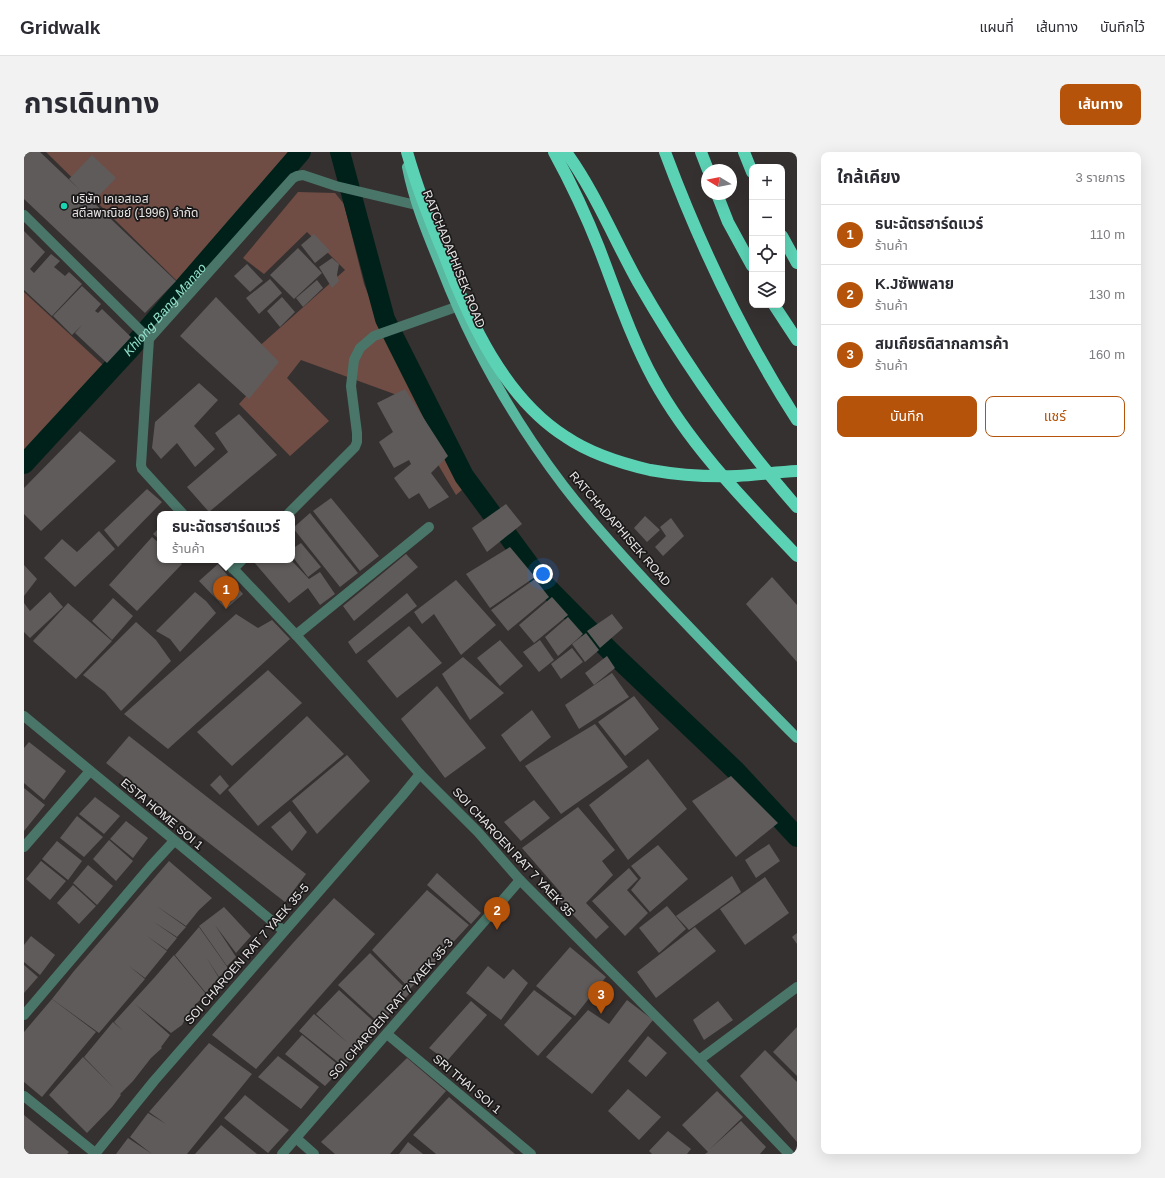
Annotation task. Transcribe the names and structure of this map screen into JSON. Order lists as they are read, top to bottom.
{
  "streets": {
    "main road": ["RATCHADAPHISEK ROAD"],
    "street": [
      "ESTA HOME SOI 1",
      "SOI CHAROEN RAT 7 YAEK 35",
      "SOI CHAROEN RAT 7 YAEK 35-5",
      "SOI CHAROEN RAT 7 YAEK 35-3",
      "SRI THAI SOI 1"
    ]
  },
  "crossings": [
    ["ESTA HOME SOI 1", "SOI CHAROEN RAT 7 YAEK 35-5"],
    ["SOI CHAROEN RAT 7 YAEK 35", "SOI CHAROEN RAT 7 YAEK 35-5"],
    ["SOI CHAROEN RAT 7 YAEK 35", "SOI CHAROEN RAT 7 YAEK 35-3"],
    ["SOI CHAROEN RAT 7 YAEK 35-3", "SRI THAI SOI 1"]
  ],
  "water": ["Khlong Bang Manao"],
  "places": ["บริษัท เคเอสเอส สตีลพาณิชย์ (1996) จำกัด"],
  "north": "left",
  "page": {
    "header": "Gridwalk",
    "nav": ["แผนที่", "เส้นทาง", "บันทึกไว้"],
    "title": "การเดินทาง",
    "buttons": [
      "เส้นทาง",
      ["บันทึก", "แชร์"]
    ],
    "heading": ["ใกล้เคียง", "3 รายการ"],
    "map_buttons": ["+", "−"],
    "list": [
      {
        "mark": "1",
        "name": "ธนะฉัตรฮาร์ดแวร์",
        "note": "ร้านค้า",
        "value": "110 m"
      },
      {
        "mark": "2",
        "name": "K.Jซัพพลาย",
        "note": "ร้านค้า",
        "value": "130 m"
      },
      {
        "mark": "3",
        "name": "สมเกียรติสากลการค้า",
        "note": "ร้านค้า",
        "value": "160 m"
      }
    ],
    "popup": ["ธนะฉัตรฮาร์ดแวร์", "ร้านค้า"],
    "pins": ["1", "2", "3"]
  }
}
